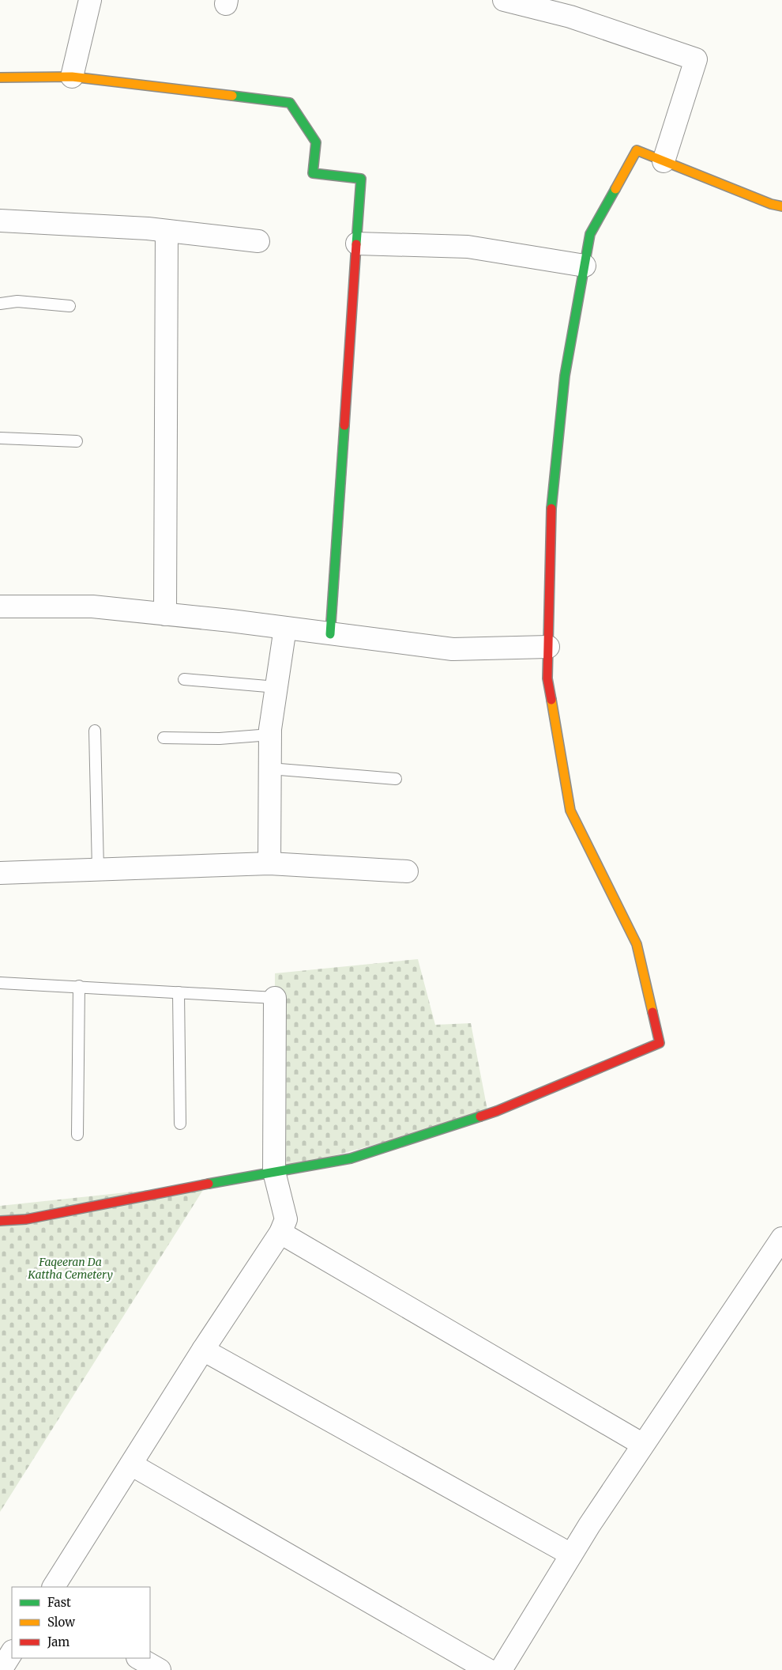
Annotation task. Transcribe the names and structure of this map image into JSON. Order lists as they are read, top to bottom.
{
  "parks": ["Faqeeran Da Kattha Cemetery"],
  "legend": ["Fast", "Slow", "Jam"]
}
